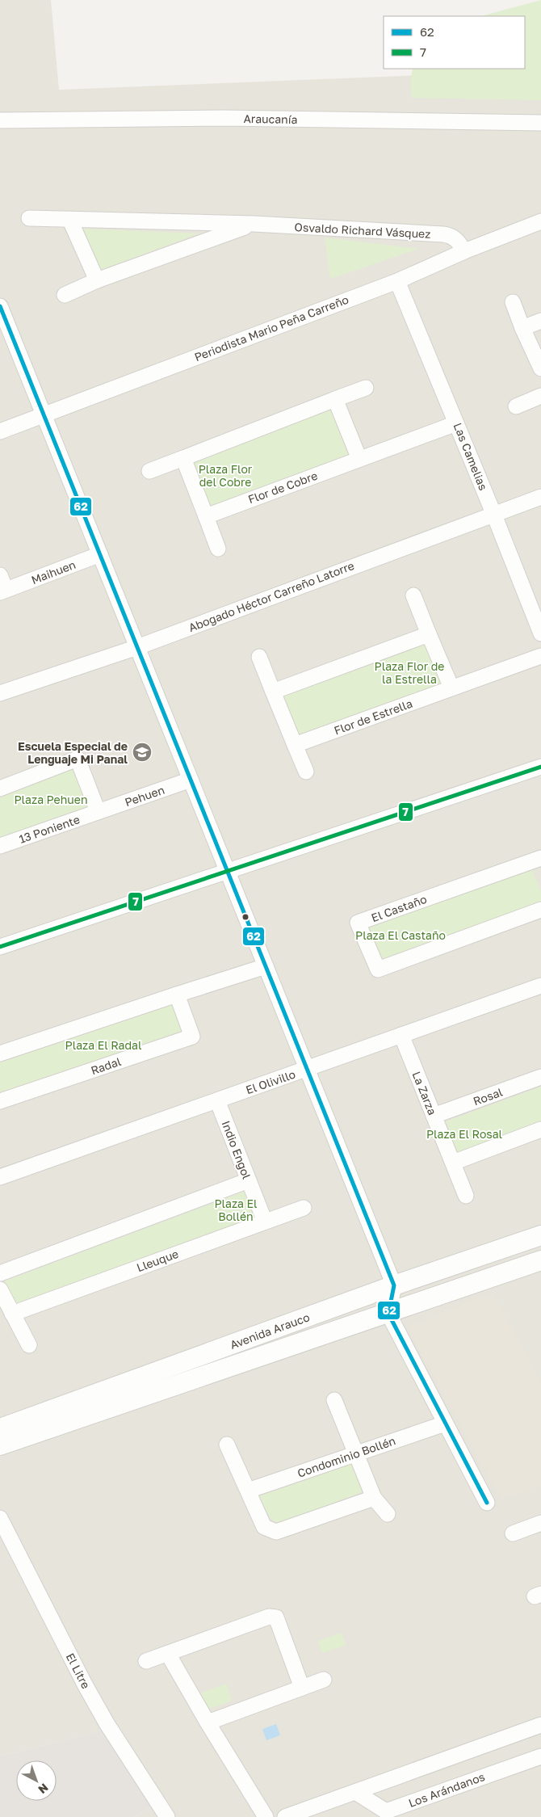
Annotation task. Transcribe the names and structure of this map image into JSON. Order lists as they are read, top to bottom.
{
  "streets": {
    "street": [
      "Araucanía",
      "Osvaldo Richard Vásquez",
      "Periodista Mario Peña Carreño",
      "Las Camelias",
      "Flor de Cobre",
      "Maihuen",
      "Abogado Héctor Carreño Latorre",
      "Flor de Estrella",
      "Pehuen",
      "13 Poniente",
      "El Castaño",
      "Radal",
      "El Olivillo",
      "La Zarza",
      "Rosal",
      "Indio Engol",
      "Lleuque",
      "Avenida Arauco",
      "Condominio Bollén",
      "El Litre",
      "Los Arándanos"
    ]
  },
  "crossings": [
    ["Osvaldo Richard Vásquez", "Periodista Mario Peña Carreño"],
    ["Periodista Mario Peña Carreño", "Las Camelias"],
    ["Las Camelias", "Flor de Cobre"],
    ["Las Camelias", "Abogado Héctor Carreño Latorre"],
    ["Pehuen", "13 Poniente"],
    ["El Olivillo", "La Zarza"],
    ["El Olivillo", "Indio Engol"],
    ["La Zarza", "Rosal"],
    ["Indio Engol", "Lleuque"]
  ],
  "parks": [
    "Plaza Flor del Cobre",
    "Plaza Flor de la Estrella",
    "Plaza Pehuen",
    "Plaza El Castaño",
    "Plaza El Radal",
    "Plaza El Rosal",
    "Plaza El Bollén"
  ],
  "places": {
    "school or university": ["Escuela Especial de Lenguaje Mi Panal"]
  },
  "lines": ["transit line 62", "transit line 7"],
  "legend": ["62", "7"],
  "north": "bottom right"
}
